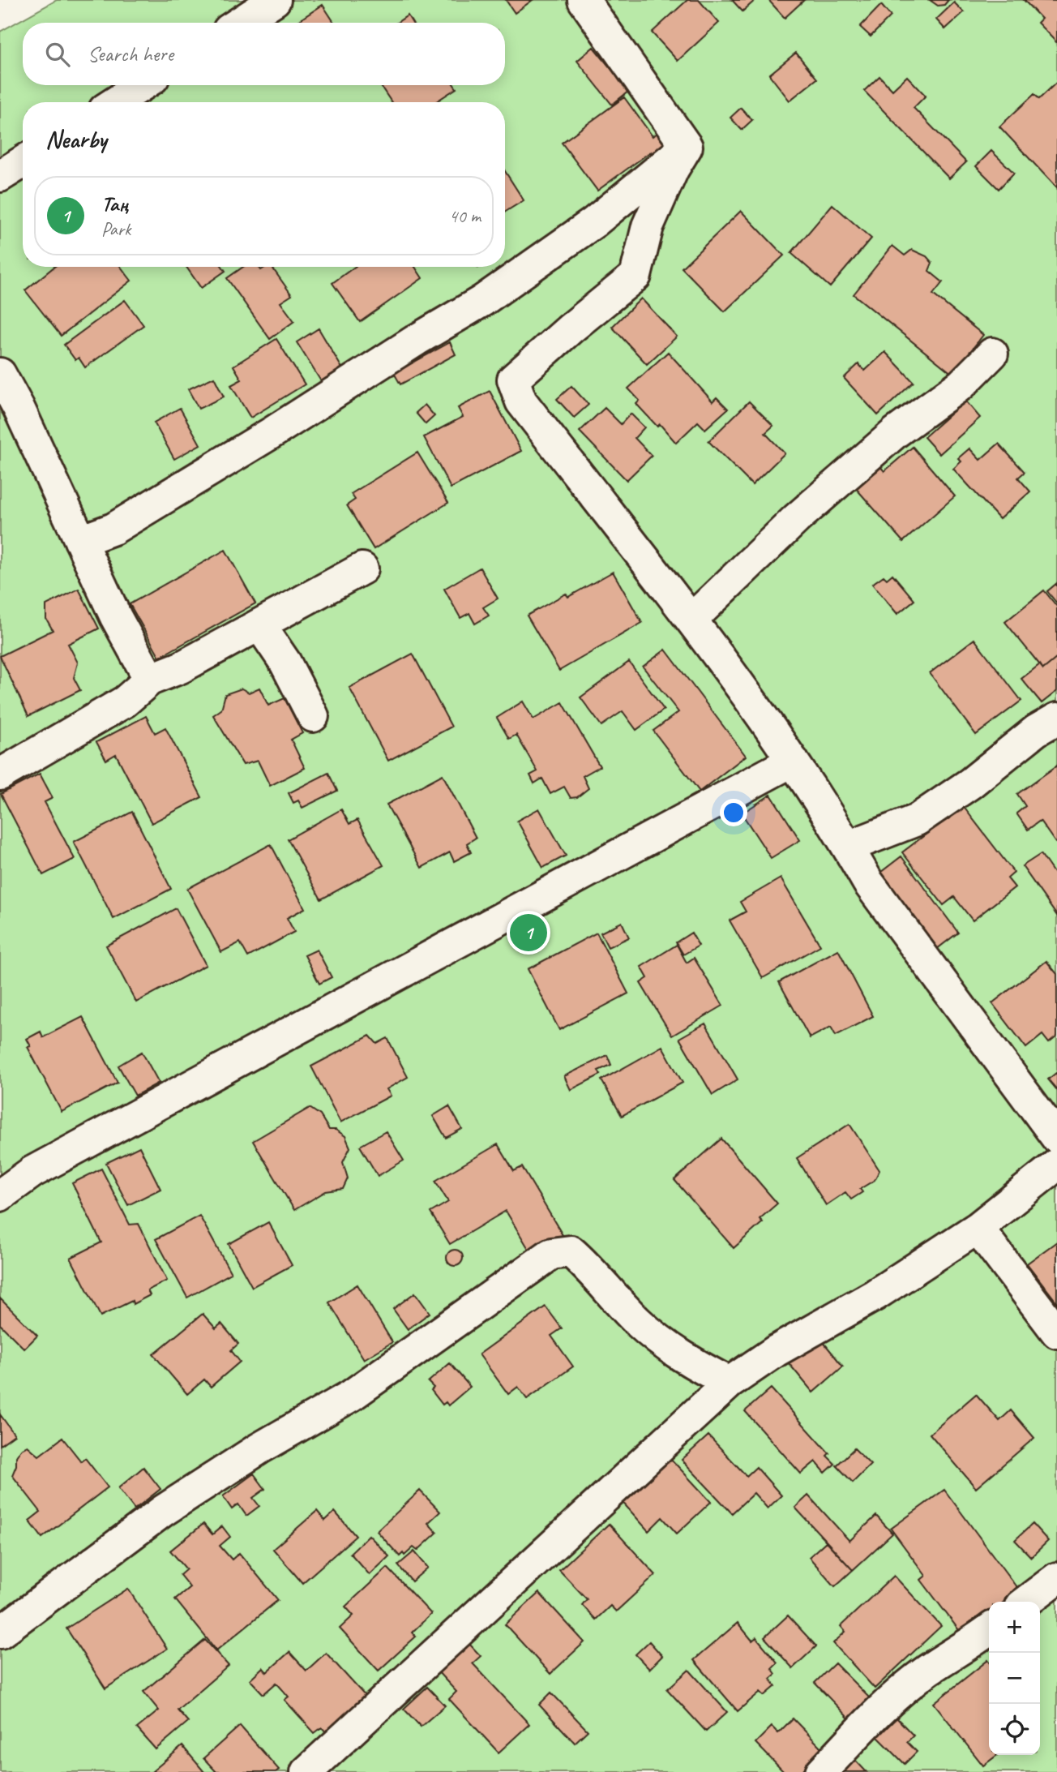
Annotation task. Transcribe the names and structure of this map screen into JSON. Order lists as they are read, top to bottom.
{
  "page": {
    "search": "Search here",
    "heading": "Nearby",
    "list": [
      {
        "mark": "1",
        "name": "Таң",
        "note": "Park",
        "value": "40 m"
      }
    ],
    "pins": "1",
    "map_buttons": ["+", "−"]
  }
}
